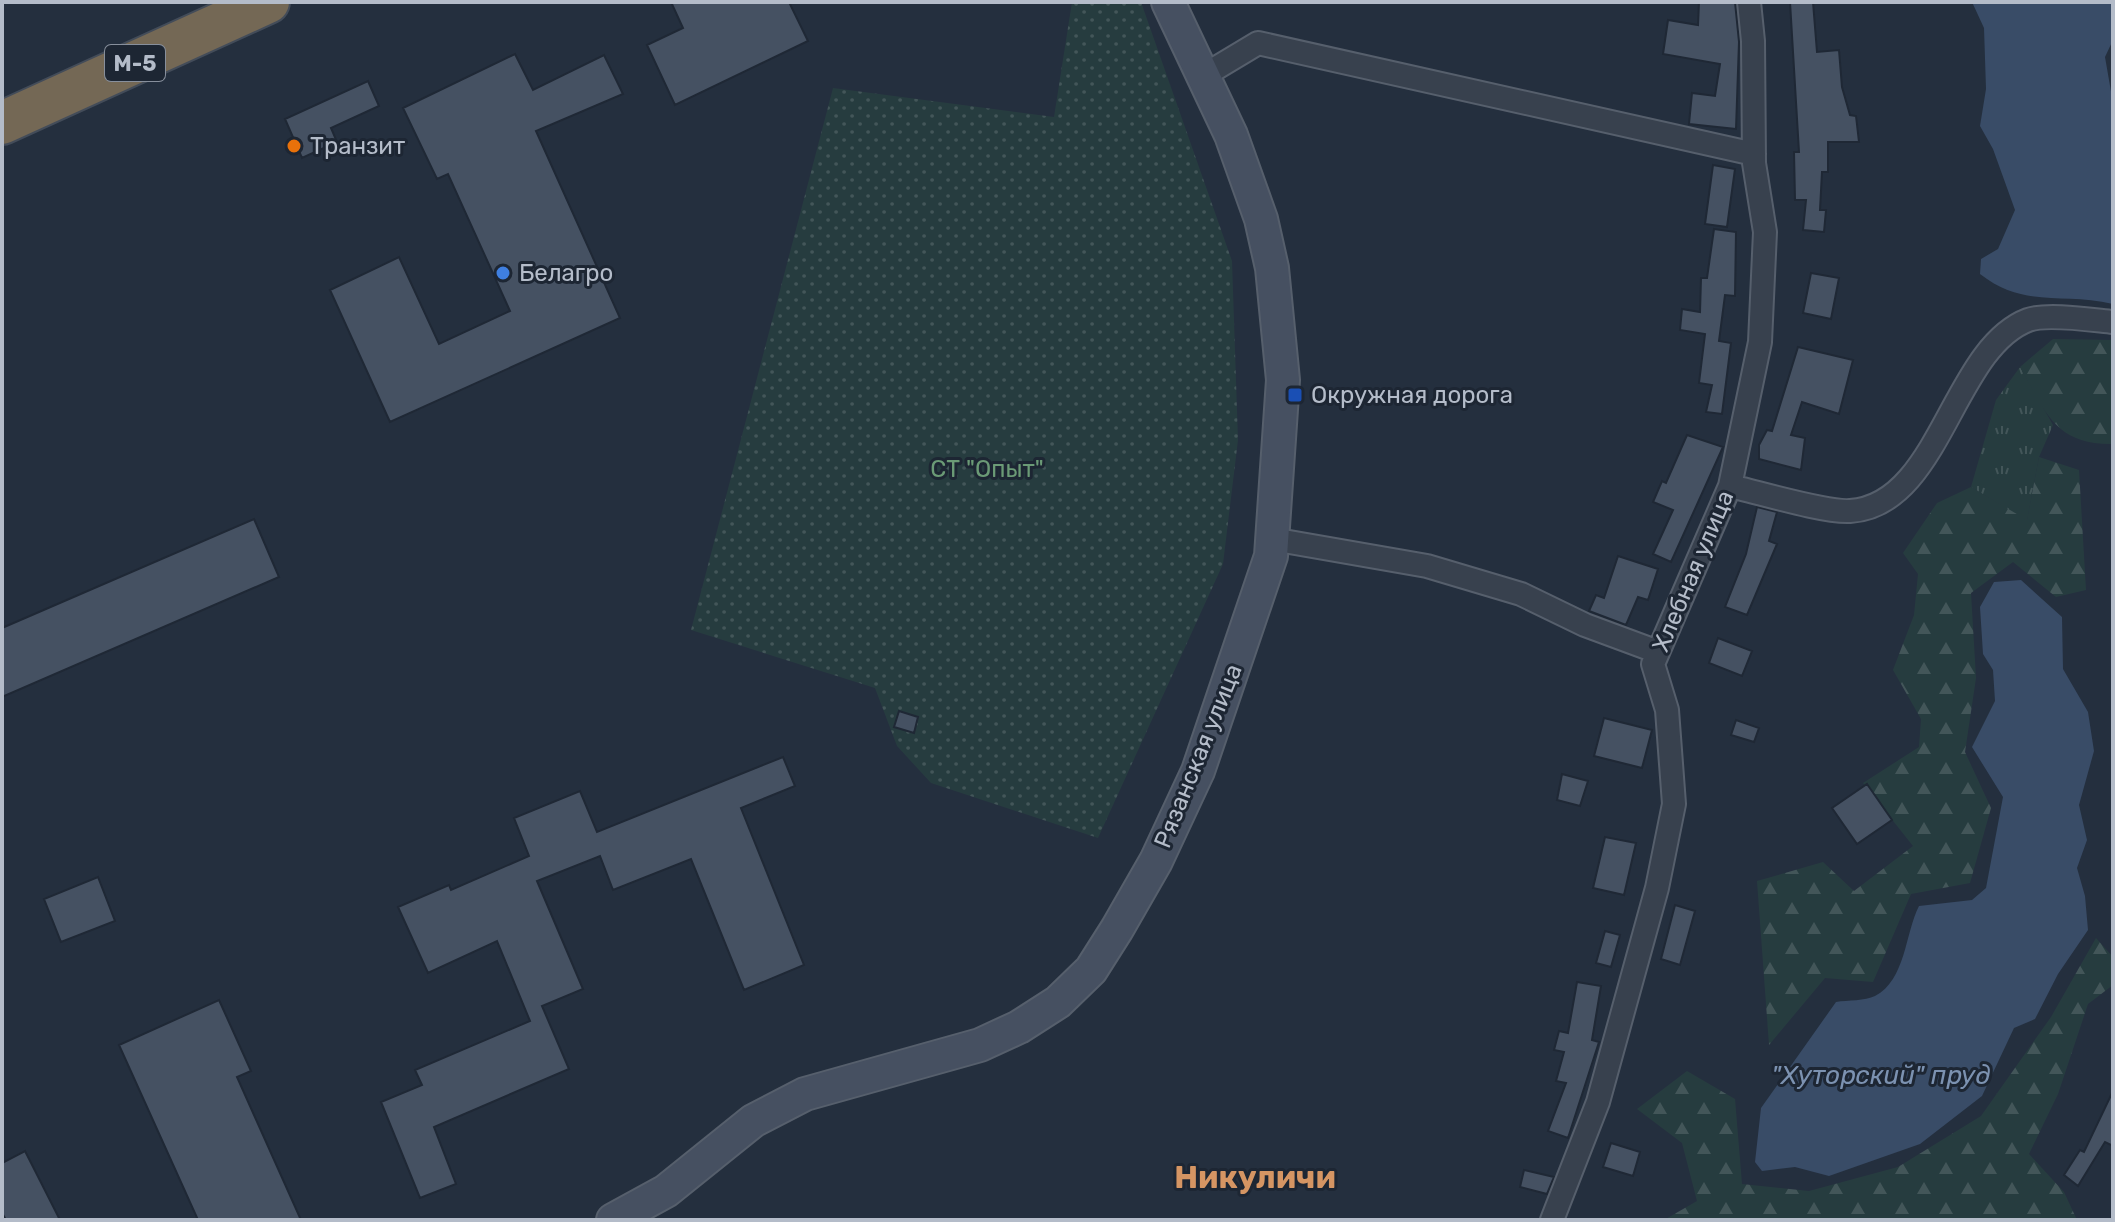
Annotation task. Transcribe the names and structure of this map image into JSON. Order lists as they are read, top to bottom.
{
  "streets": {
    "highway": ["М-5"],
    "street": ["Хлебная улица", "Рязанская улица"]
  },
  "districts": ["Никуличи"],
  "water": ["\"Хуторский\" пруд"],
  "parks": ["СТ \"Опыт\""],
  "places": {
    "other": ["Транзит", "Белагро"],
    "transit": ["Окружная дорога"]
  }
}
